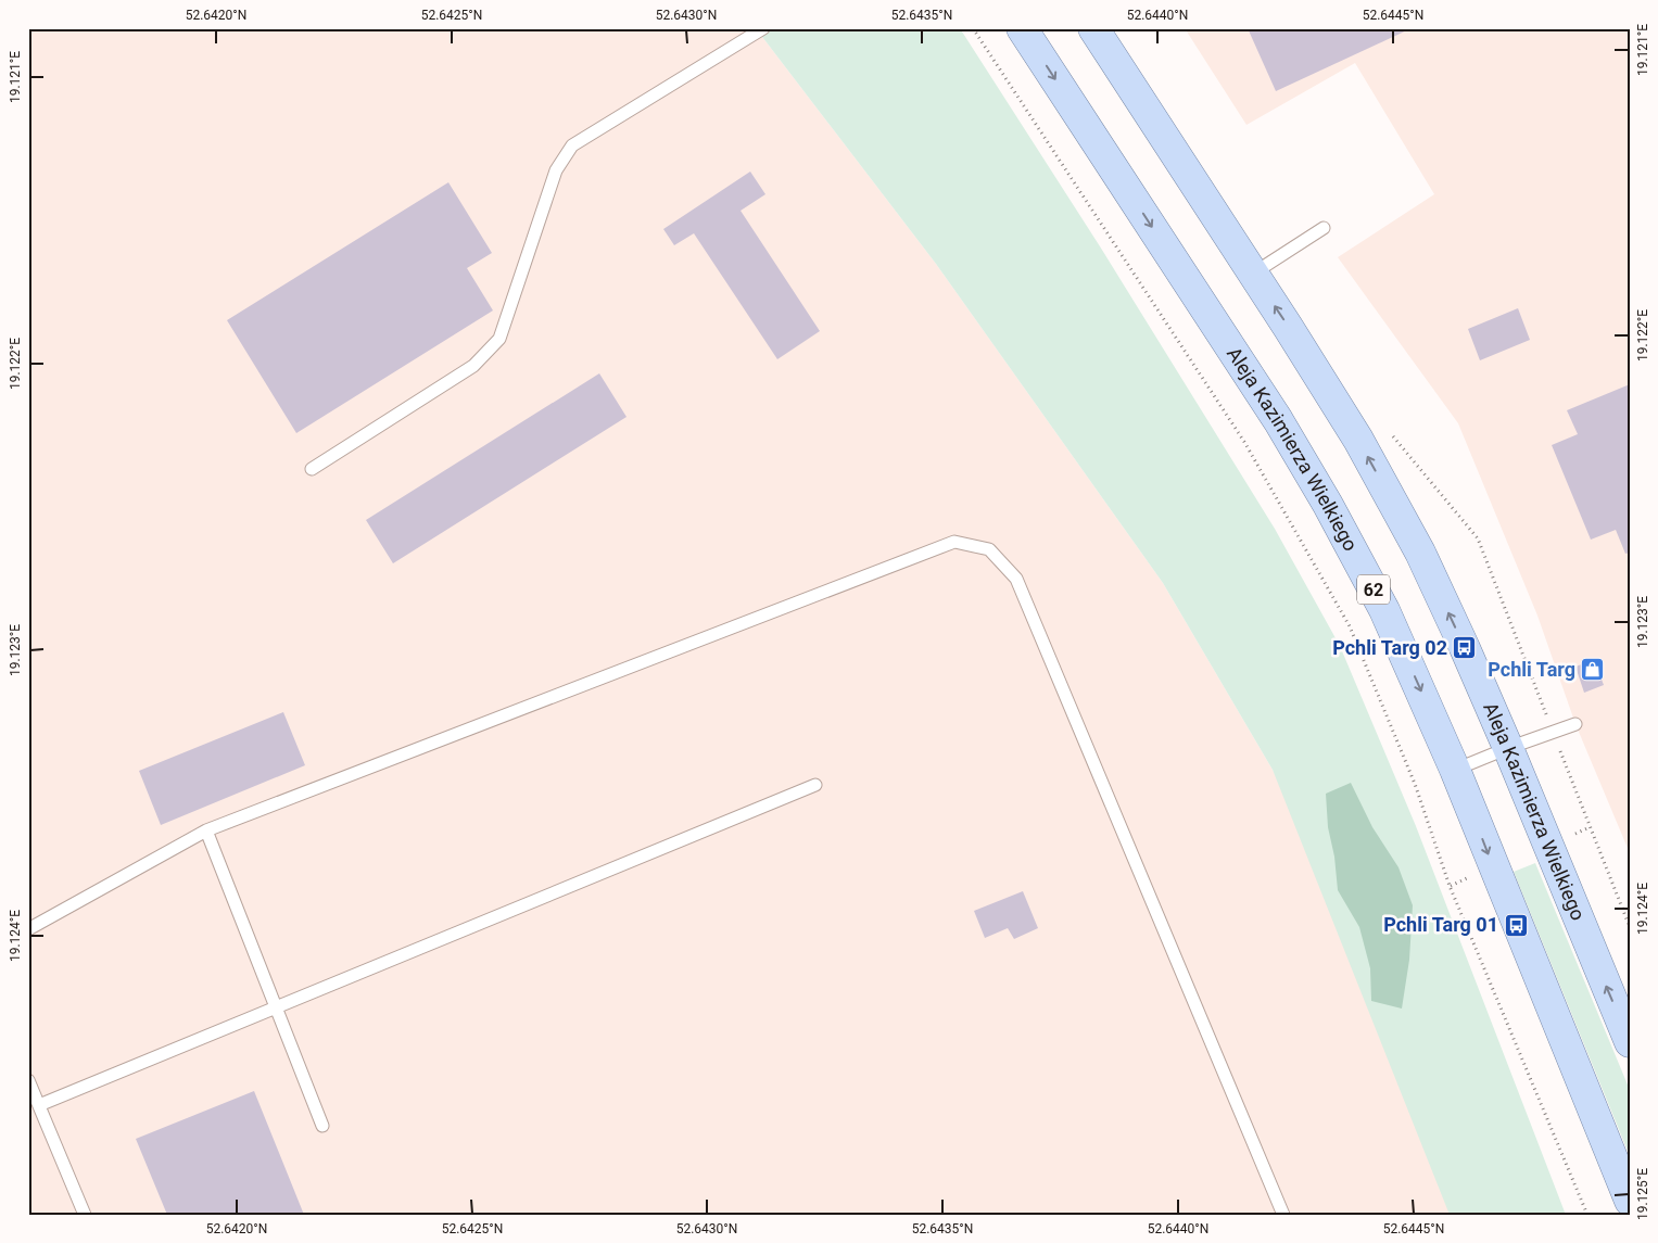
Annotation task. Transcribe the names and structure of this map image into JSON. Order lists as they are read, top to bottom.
{
  "streets": {
    "main road": ["Aleja Kazimierza Wielkiego", "62"]
  },
  "places": {
    "bus stop": ["Pchli Targ 02", "Pchli Targ 01"],
    "shop": ["Pchli Targ"]
  },
  "coordinates": [
    "52.6420°N",
    "52.6425°N",
    "52.6430°N",
    "52.6435°N",
    "52.6440°N",
    "52.6445°N",
    "19.121°E",
    "19.122°E",
    "19.123°E",
    "19.124°E",
    "19.125°E"
  ]
}
